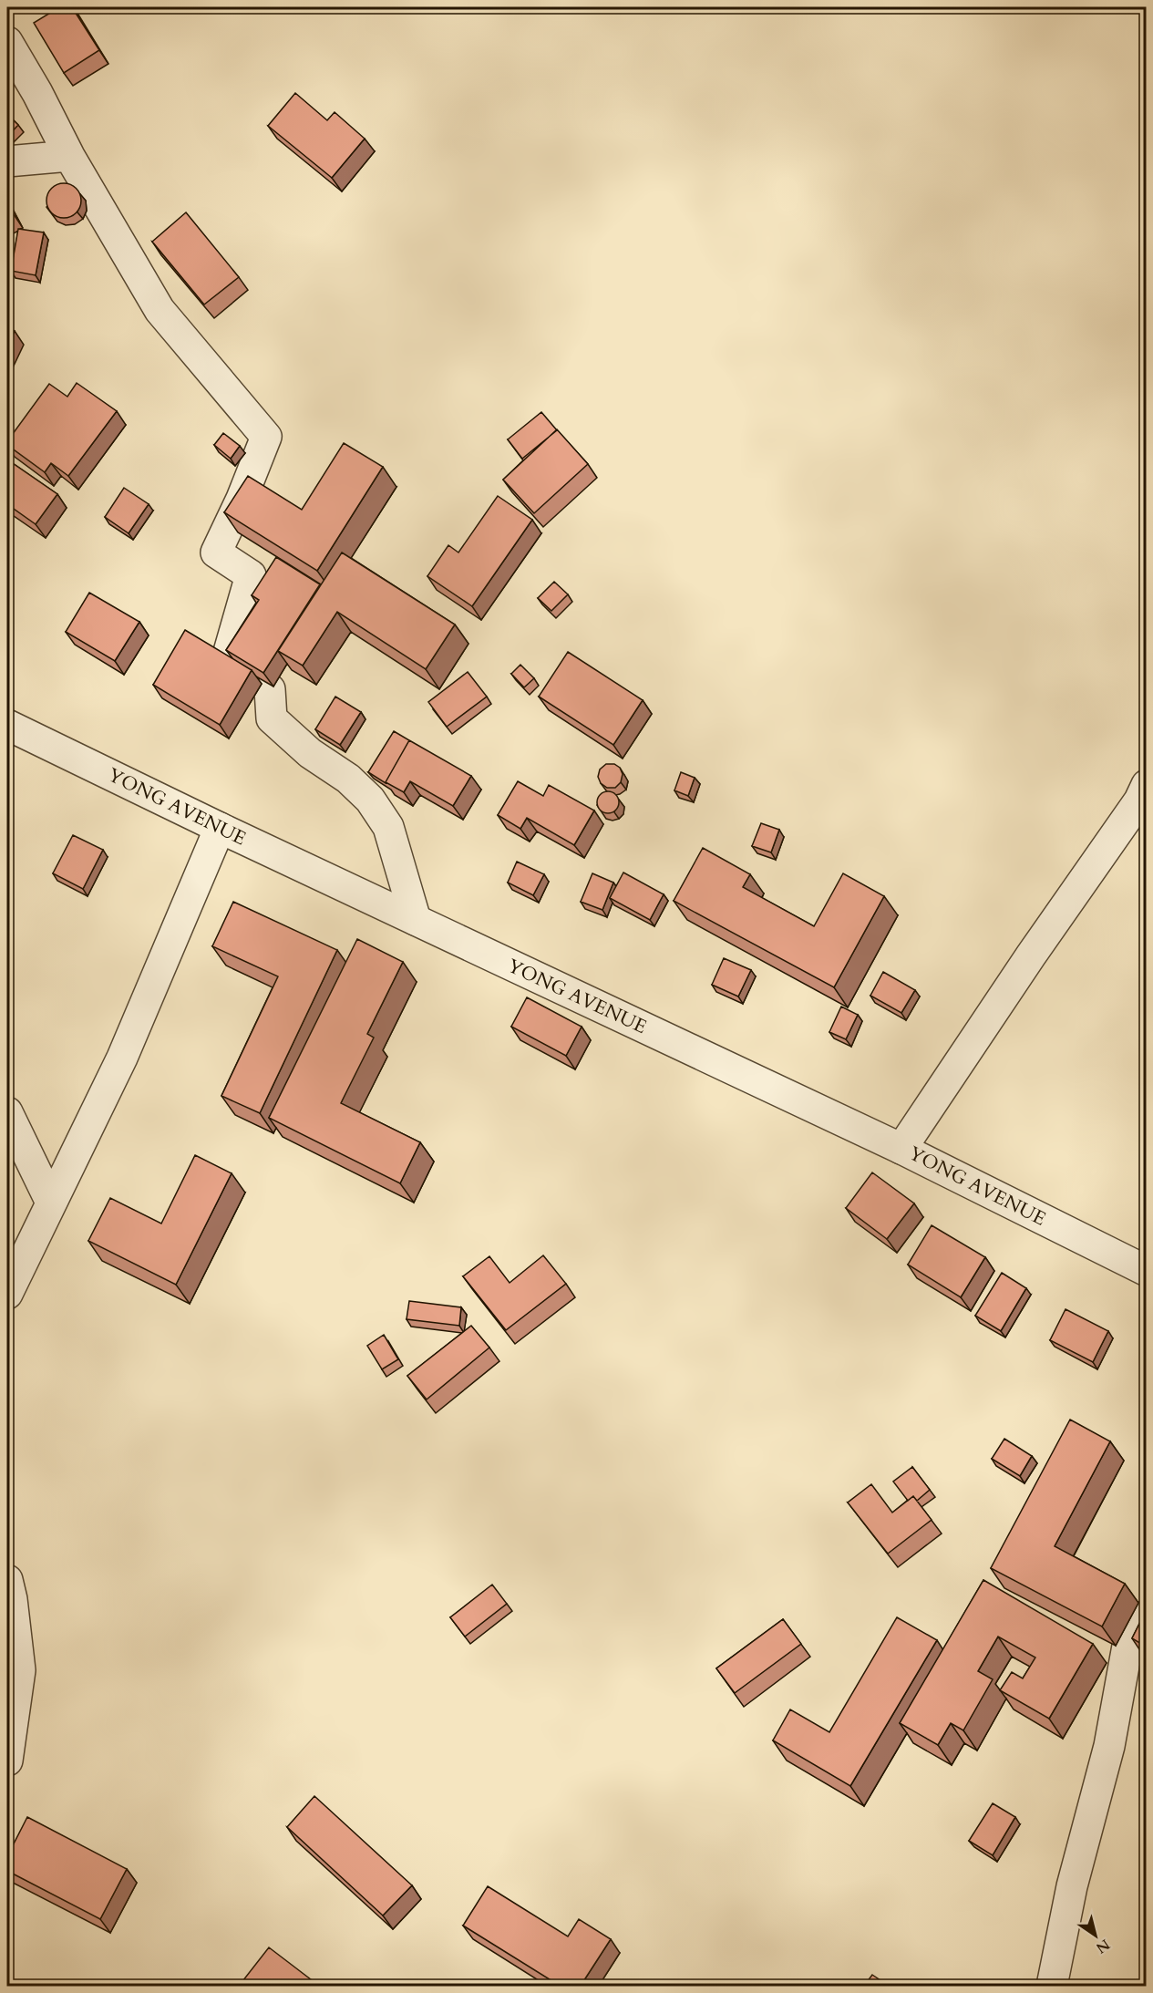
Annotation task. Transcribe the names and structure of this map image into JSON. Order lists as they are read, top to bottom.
{
  "streets": {
    "street": ["YONG AVENUE"]
  },
  "north": "bottom right"
}
